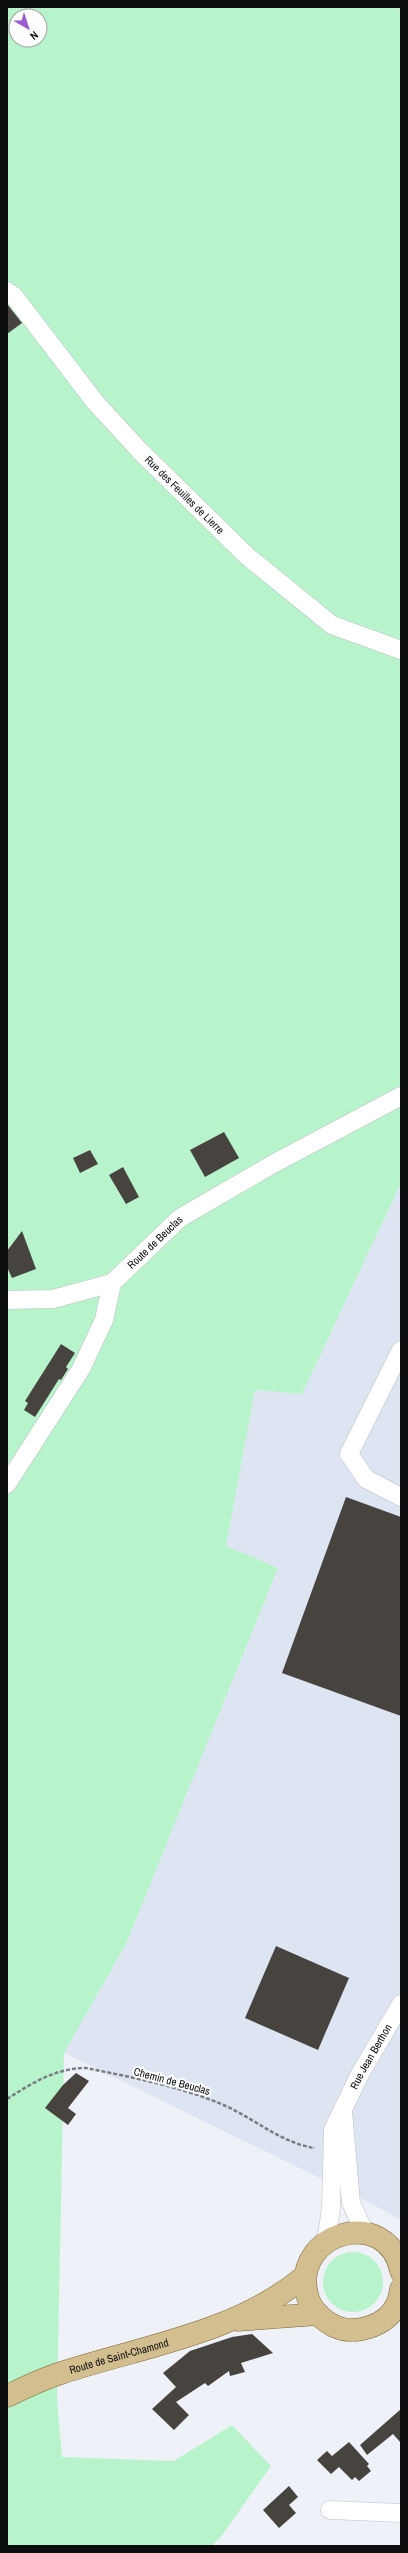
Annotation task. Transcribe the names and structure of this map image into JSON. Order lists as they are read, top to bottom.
{
  "streets": {
    "main road": ["Route de Saint-Chamond"],
    "street": ["Rue des Feuilles de Lierre", "Route de Beuclas", "Rue Jean Berthon"],
    "path": ["Chemin de Beuclas"]
  },
  "crossings": [
    ["Rue Jean Berthon", "Chemin de Beuclas"]
  ],
  "north": "bottom right"
}
